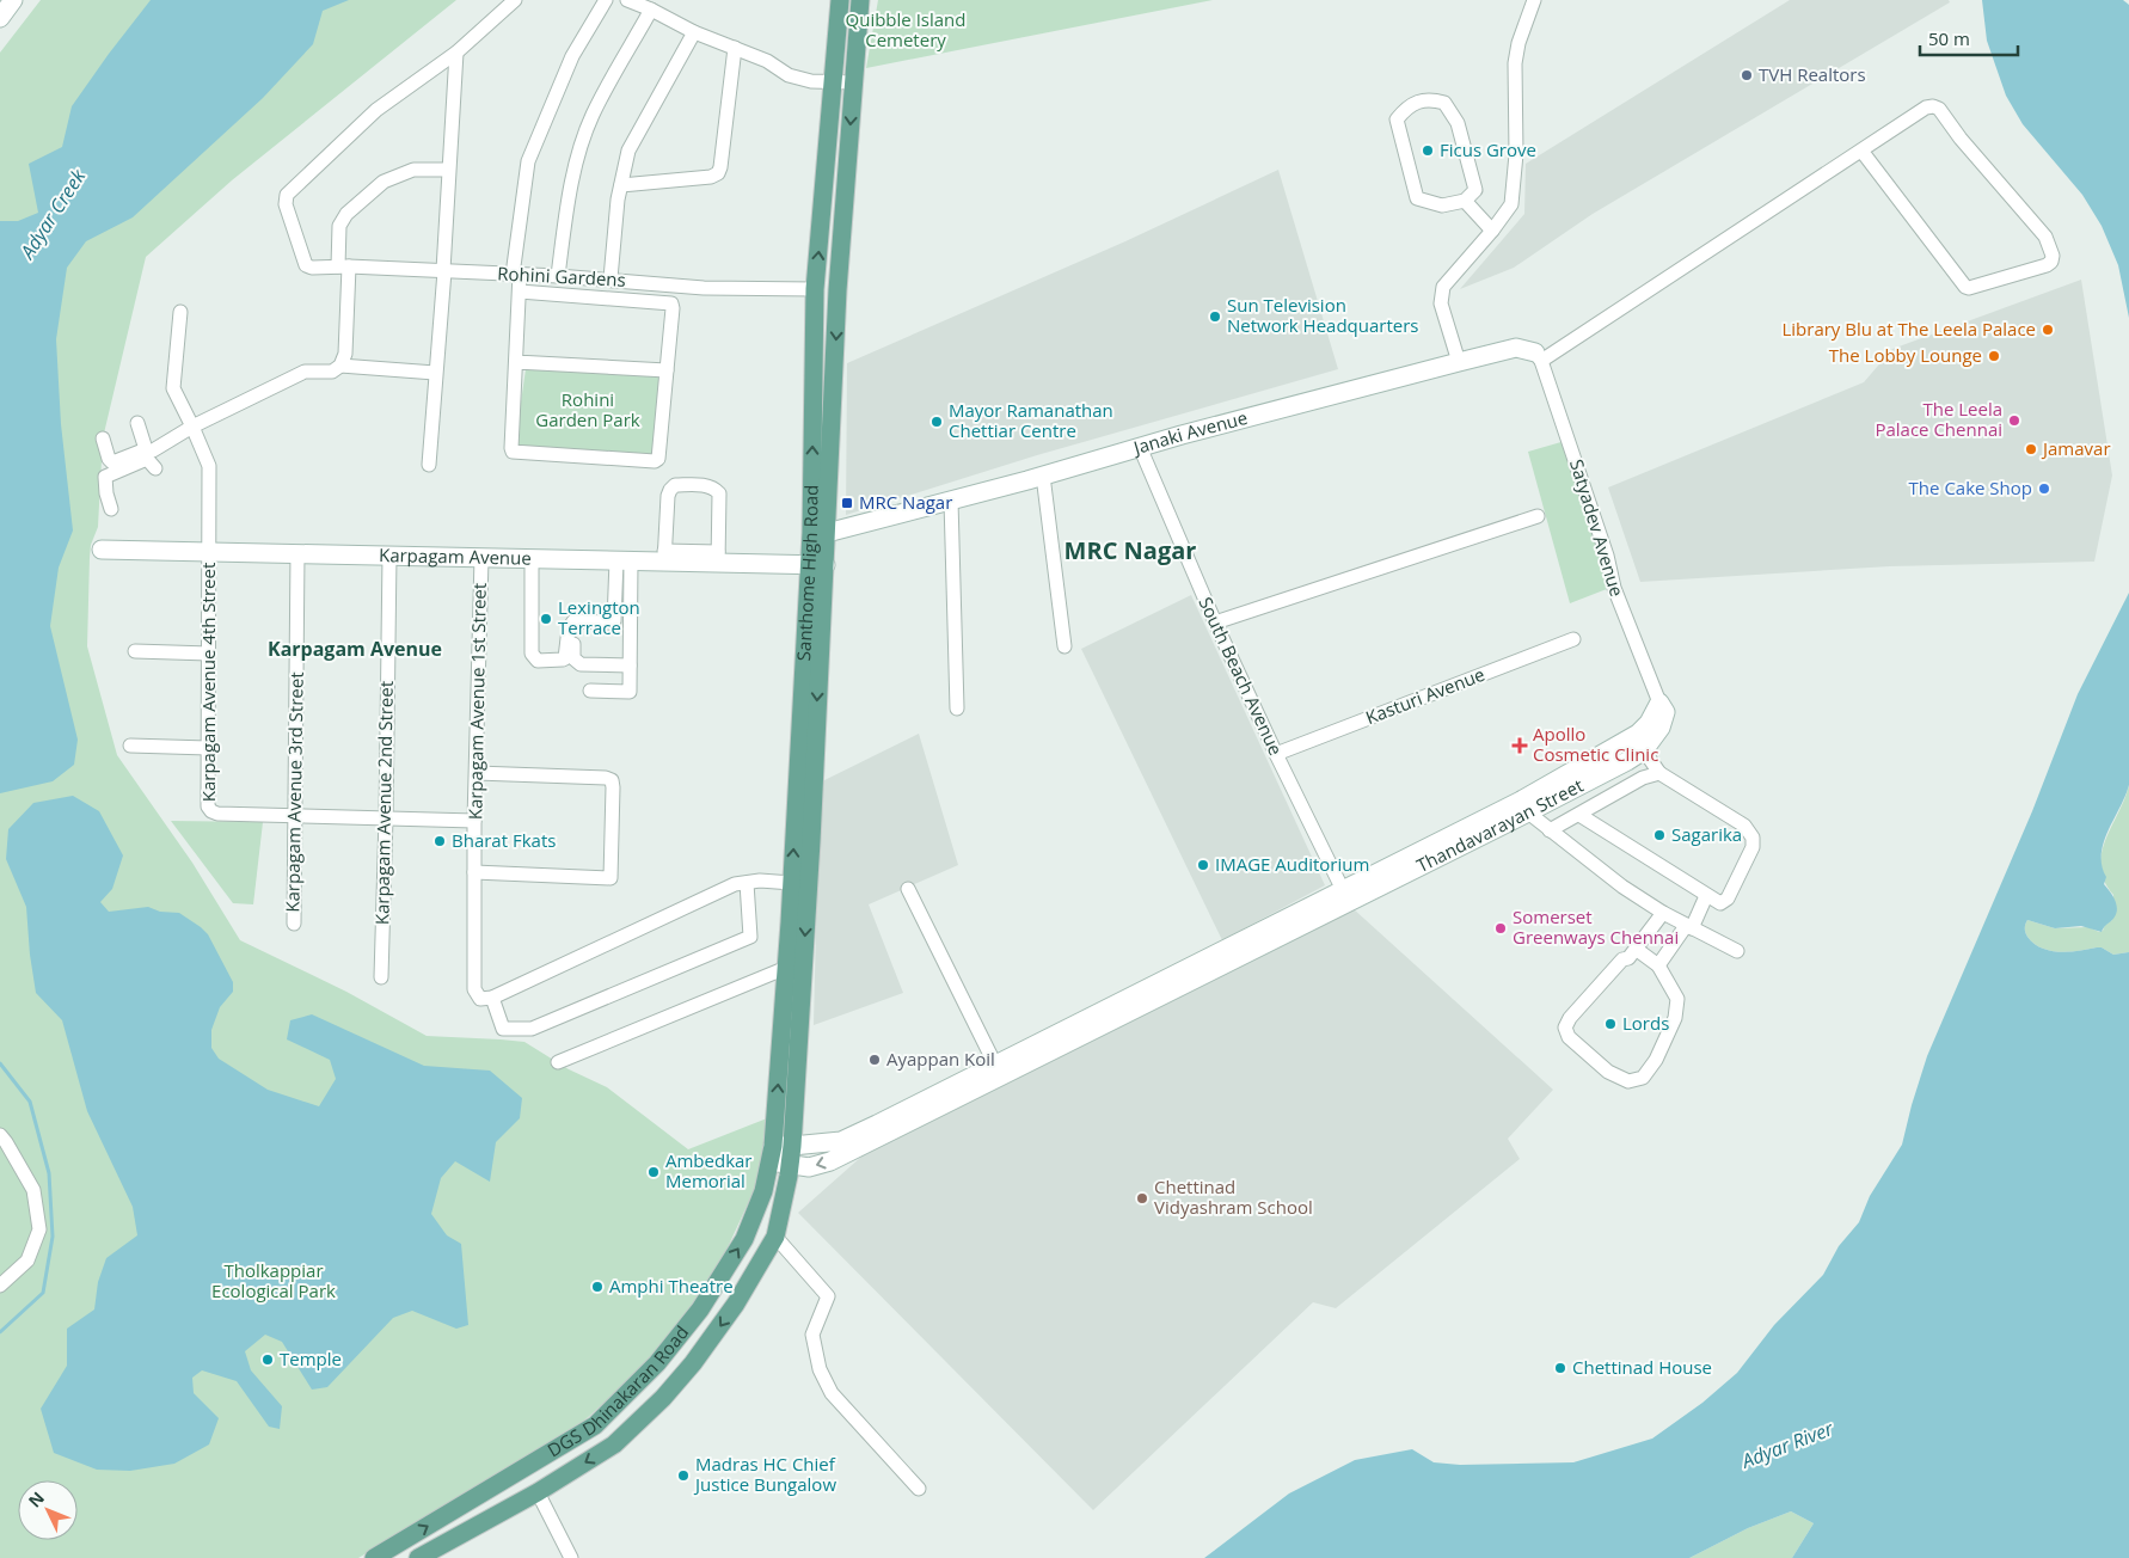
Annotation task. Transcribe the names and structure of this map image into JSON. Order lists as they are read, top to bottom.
{
  "streets": {
    "main road": ["Santhome High Road", "DGS Dhinakaran Road"],
    "street": [
      "Rohini Gardens",
      "Janaki Avenue",
      "Satyadev Avenue",
      "Karpagam Avenue",
      "South Beach Avenue",
      "Karpagam Avenue 4th Street",
      "Kasturi Avenue",
      "Karpagam Avenue 1st Street",
      "Karpagam Avenue 3rd Street",
      "Karpagam Avenue 2nd Street",
      "Thandavarayan Street"
    ]
  },
  "crossings": [
    ["Rohini Gardens", "Santhome High Road"],
    ["Janaki Avenue", "Satyadev Avenue"],
    ["Janaki Avenue", "Santhome High Road"],
    ["Janaki Avenue", "South Beach Avenue"],
    ["Satyadev Avenue", "Thandavarayan Street"],
    ["Karpagam Avenue", "Santhome High Road"],
    ["Karpagam Avenue", "Karpagam Avenue 4th Street"],
    ["Karpagam Avenue", "Karpagam Avenue 1st Street"],
    ["Karpagam Avenue", "Karpagam Avenue 3rd Street"],
    ["Karpagam Avenue", "Karpagam Avenue 2nd Street"],
    ["Santhome High Road", "Thandavarayan Street"],
    ["Santhome High Road", "DGS Dhinakaran Road"],
    ["South Beach Avenue", "Kasturi Avenue"],
    ["South Beach Avenue", "Thandavarayan Street"],
    ["Karpagam Avenue 4th Street", "Karpagam Avenue 3rd Street"],
    ["Thandavarayan Street", "DGS Dhinakaran Road"]
  ],
  "districts": ["MRC Nagar", "Karpagam Avenue"],
  "water": ["Adyar Creek", "Adyar River"],
  "parks": ["Quibble Island Cemetery", "Rohini Garden Park", "Tholkappiar Ecological Park"],
  "places": {
    "other": [
      "TVH Realtors",
      "Ficus Grove",
      "Sun Television Network Headquarters",
      "Library Blu at The Leela Palace",
      "The Lobby Lounge",
      "The Leela Palace Chennai",
      "Mayor Ramanathan Chettiar Centre",
      "Jamavar",
      "The Cake Shop",
      "Lexington Terrace",
      "Sagarika",
      "Bharat Fkats",
      "IMAGE Auditorium",
      "Somerset Greenways Chennai",
      "Lords",
      "Ayappan Koil",
      "Ambedkar Memorial",
      "Chettinad Vidyashram School",
      "Amphi Theatre",
      "Temple",
      "Chettinad House",
      "Madras HC Chief Justice Bungalow"
    ],
    "transit": ["MRC Nagar"],
    "health": ["Apollo Cosmetic Clinic"]
  },
  "scale_bar": "50 m",
  "north": "top left"
}
